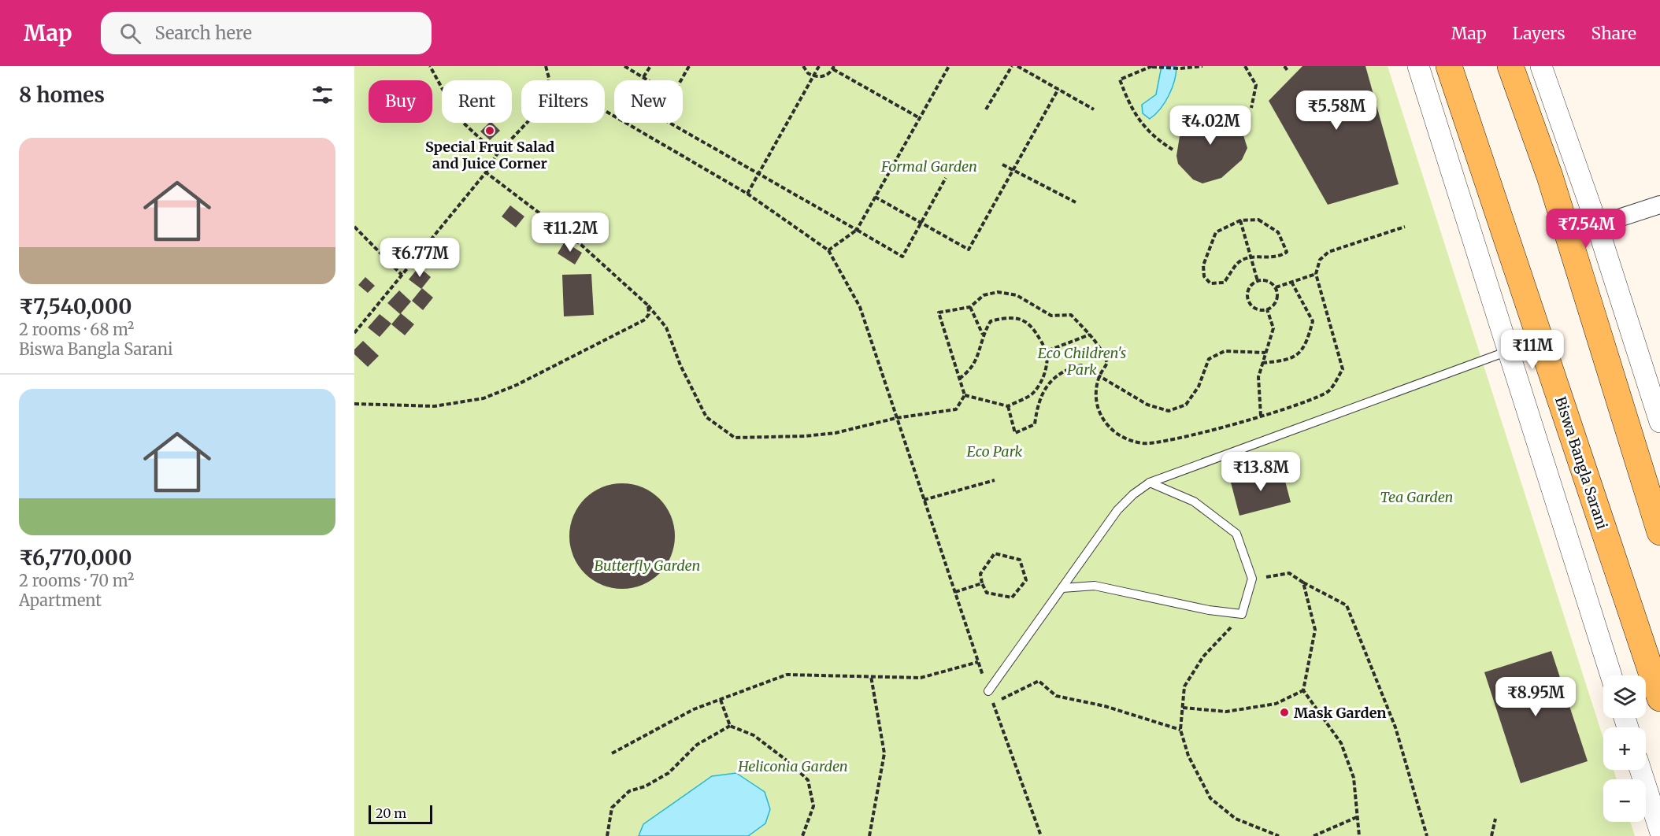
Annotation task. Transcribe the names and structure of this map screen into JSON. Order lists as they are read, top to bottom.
{
  "streets": {
    "main road": ["Biswa Bangla Sarani"]
  },
  "parks": [
    "Formal Garden",
    "Eco Children's Park",
    "Eco Park",
    "Tea Garden",
    "Butterfly Garden",
    "Heliconia Garden"
  ],
  "places": ["Special Fruit Salad and Juice Corner", "Mask Garden"],
  "scale_bar": "20 m",
  "page": {
    "header": "Map",
    "search": "Search here",
    "nav": ["Map", "Layers", "Share"],
    "heading": "8 homes",
    "chip": [
      "Buy",
      "Rent",
      "Filters",
      "New"
    ],
    "price": [
      "₹5.58M",
      "₹4.02M",
      "₹7.54M",
      "₹11.2M",
      "₹6.77M",
      "₹11M",
      "₹13.8M",
      "₹8.95M"
    ],
    "list": [
      {
        "name": "₹7,540,000",
        "note": "2 rooms · 68 m² · Biswa Bangla Sarani"
      },
      {
        "name": "₹6,770,000",
        "note": "2 rooms · 70 m² · Apartment"
      }
    ],
    "map_buttons": ["+", "−"],
    "scale": "20 m"
  }
}
